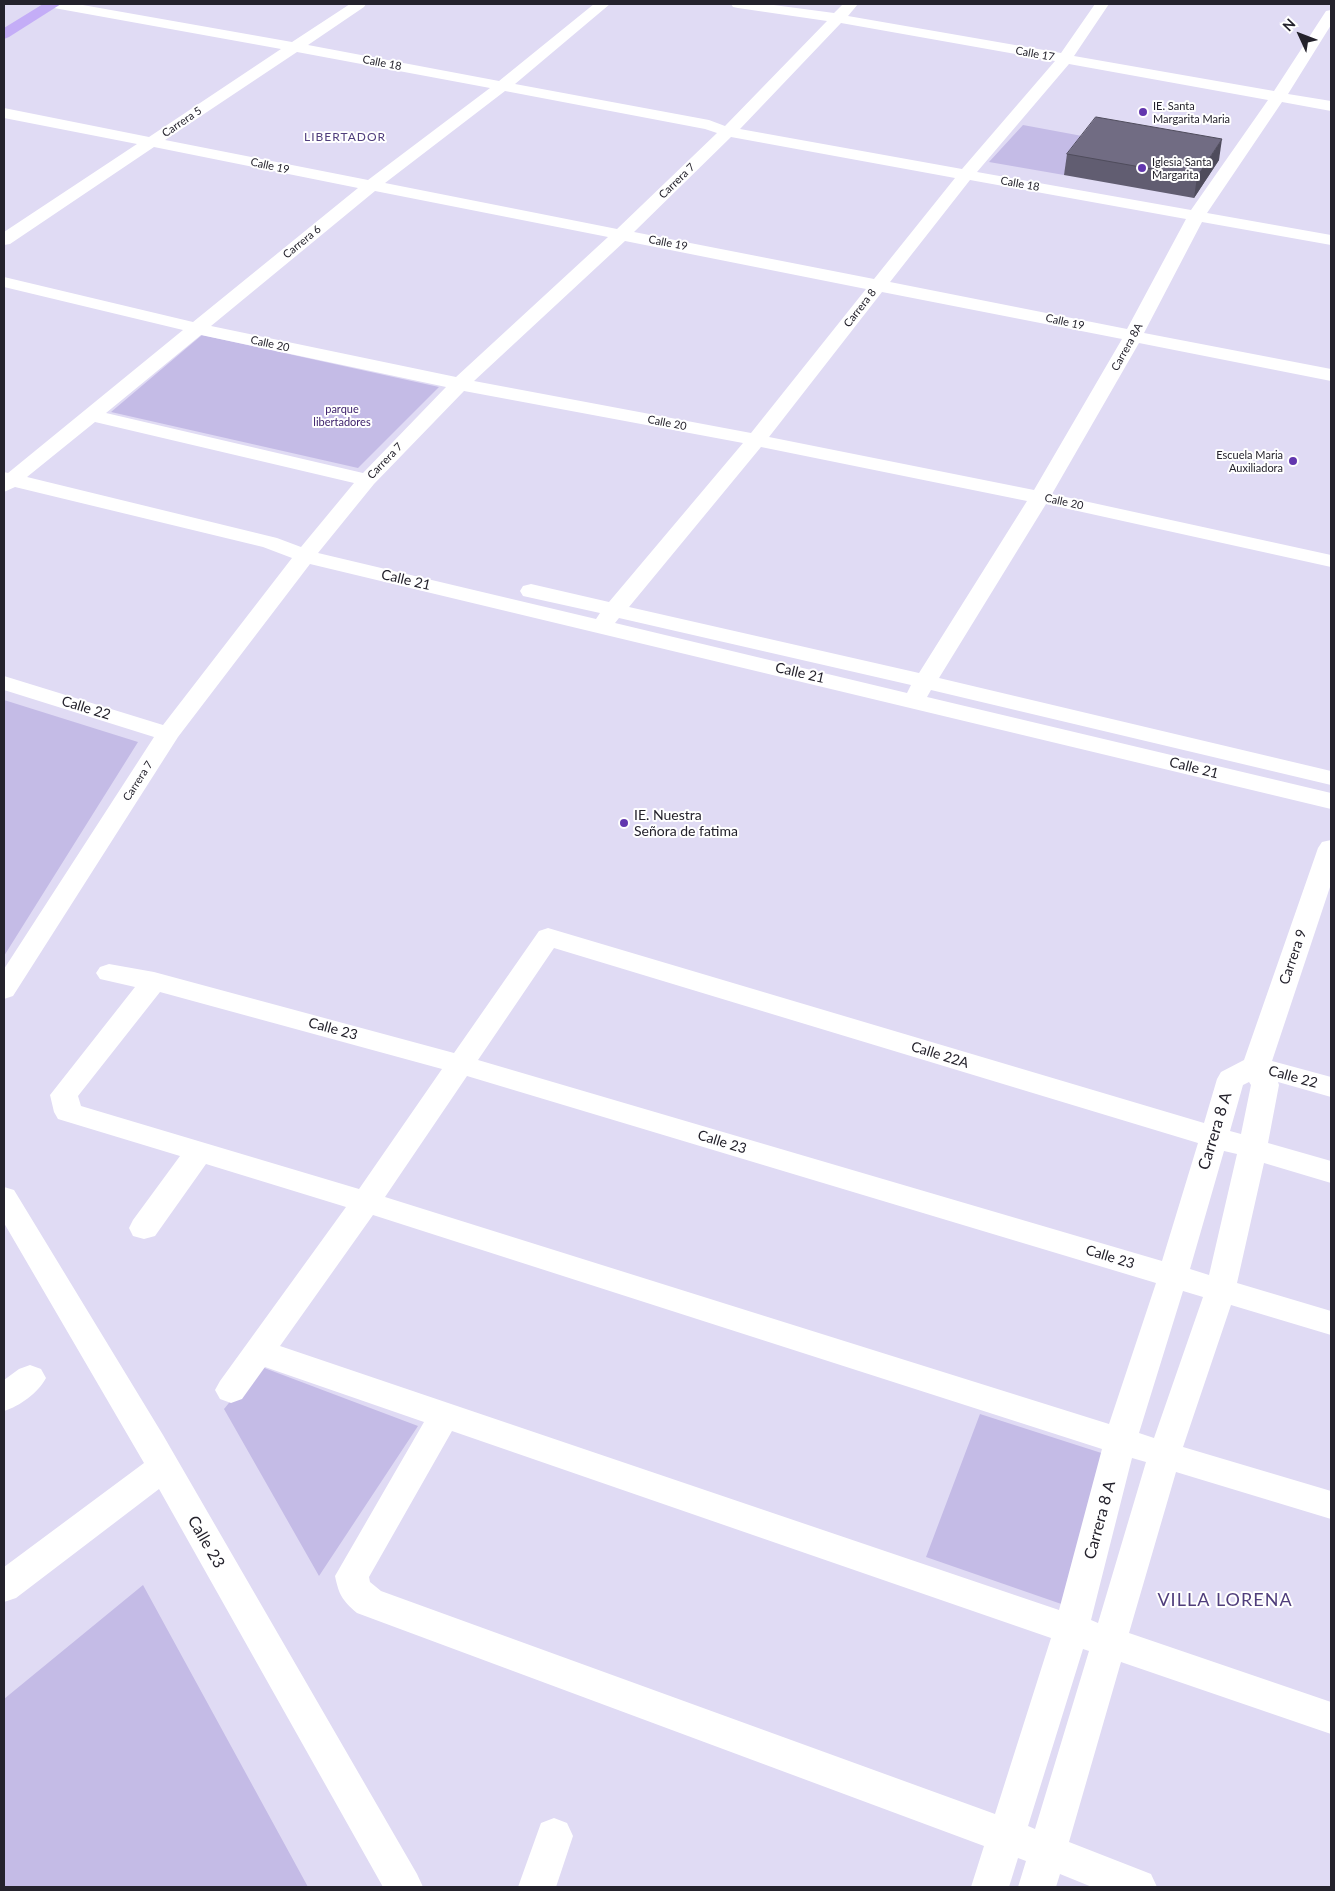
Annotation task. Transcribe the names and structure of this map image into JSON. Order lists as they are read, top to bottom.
{
  "streets": {
    "street": [
      "Calle 17",
      "Calle 18",
      "Carrera 5",
      "Calle 19",
      "Carrera 7",
      "Carrera 6",
      "Carrera 8",
      "Calle 20",
      "Carrera 8A",
      "Calle 21",
      "Calle 22",
      "Carrera 9",
      "Calle 23",
      "Calle 22A",
      "Carrera 8 A"
    ]
  },
  "crossings": [
    ["Calle 17", "Carrera 7"],
    ["Calle 17", "Carrera 8"],
    ["Calle 17", "Carrera 8A"],
    ["Calle 18", "Carrera 5"],
    ["Calle 18", "Carrera 7"],
    ["Calle 18", "Carrera 6"],
    ["Calle 18", "Carrera 8"],
    ["Calle 18", "Carrera 8A"],
    ["Carrera 5", "Calle 19"],
    ["Calle 19", "Carrera 7"],
    ["Calle 19", "Carrera 6"],
    ["Calle 19", "Carrera 8"],
    ["Calle 19", "Carrera 8A"],
    ["Carrera 7", "Calle 20"],
    ["Carrera 7", "Calle 21"],
    ["Carrera 7", "Calle 22"],
    ["Carrera 6", "Calle 20"],
    ["Carrera 6", "Calle 21"],
    ["Carrera 8", "Calle 20"],
    ["Carrera 8", "Calle 21"],
    ["Calle 20", "Carrera 8A"],
    ["Carrera 8A", "Calle 21"],
    ["Calle 22", "Carrera 9"],
    ["Calle 22", "Carrera 8 A"],
    ["Carrera 9", "Carrera 8 A"],
    ["Calle 23", "Calle 22A"],
    ["Calle 23", "Carrera 8 A"],
    ["Calle 22A", "Carrera 8 A"]
  ],
  "districts": ["LIBERTADOR", "VILLA LORENA"],
  "parks": ["parque libertadores"],
  "places": [
    "IE. Santa Margarita Maria",
    "Iglesia Santa Margarita",
    "Escuela Maria Auxiliadora",
    "IE. Nuestra Señora de fatima"
  ],
  "north": "top left"
}
